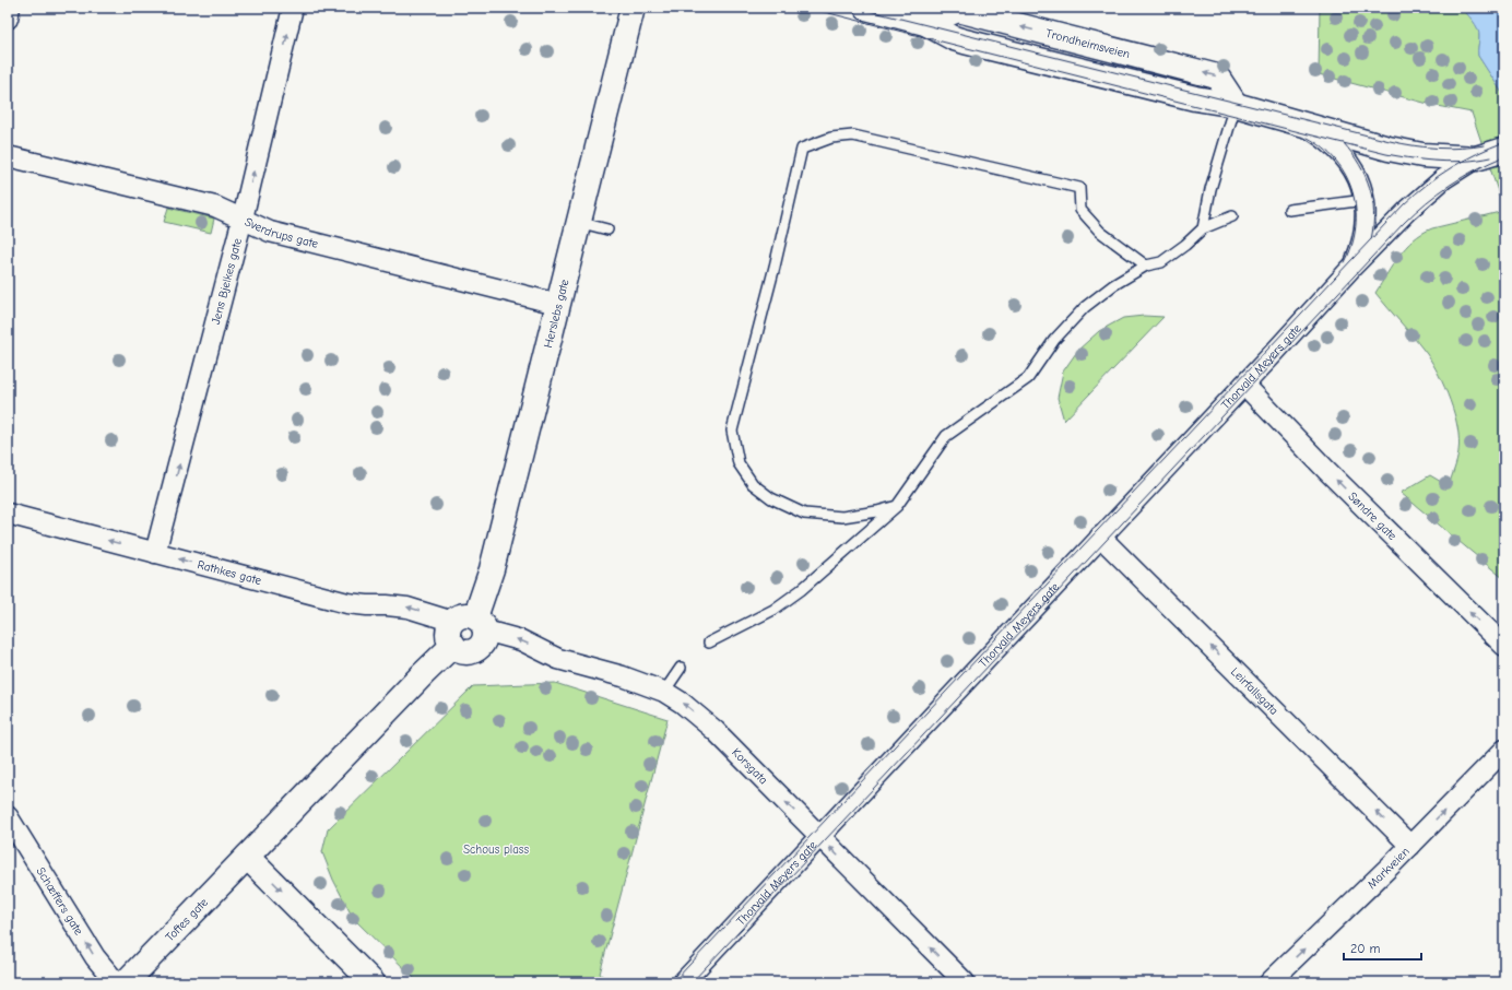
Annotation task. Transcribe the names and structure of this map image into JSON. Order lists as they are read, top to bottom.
{
  "streets": {
    "main road": ["Trondheimsveien", "Herslebs gate", "Toftes gate"],
    "street": [
      "Sverdrups gate",
      "Jens Bjelkes gate",
      "Thorvald Meyers gate",
      "Søndre gate",
      "Rathkes gate",
      "Leirfallsgata",
      "Korsgata",
      "Markveien",
      "Schæffers gate"
    ]
  },
  "crossings": [
    ["Sverdrups gate", "Jens Bjelkes gate"],
    ["Sverdrups gate", "Herslebs gate"],
    ["Jens Bjelkes gate", "Rathkes gate"],
    ["Herslebs gate", "Rathkes gate"],
    ["Herslebs gate", "Korsgata"],
    ["Thorvald Meyers gate", "Søndre gate"],
    ["Thorvald Meyers gate", "Leirfallsgata"],
    ["Thorvald Meyers gate", "Korsgata"],
    ["Rathkes gate", "Korsgata"],
    ["Leirfallsgata", "Markveien"]
  ],
  "one_way": [
    "Jens Bjelkes gate",
    "Søndre gate",
    "Rathkes gate",
    "Leirfallsgata",
    "Korsgata",
    "Markveien",
    "Schæffers gate"
  ],
  "parks": ["Schous plass"],
  "scale_bar": "20 m"
}
